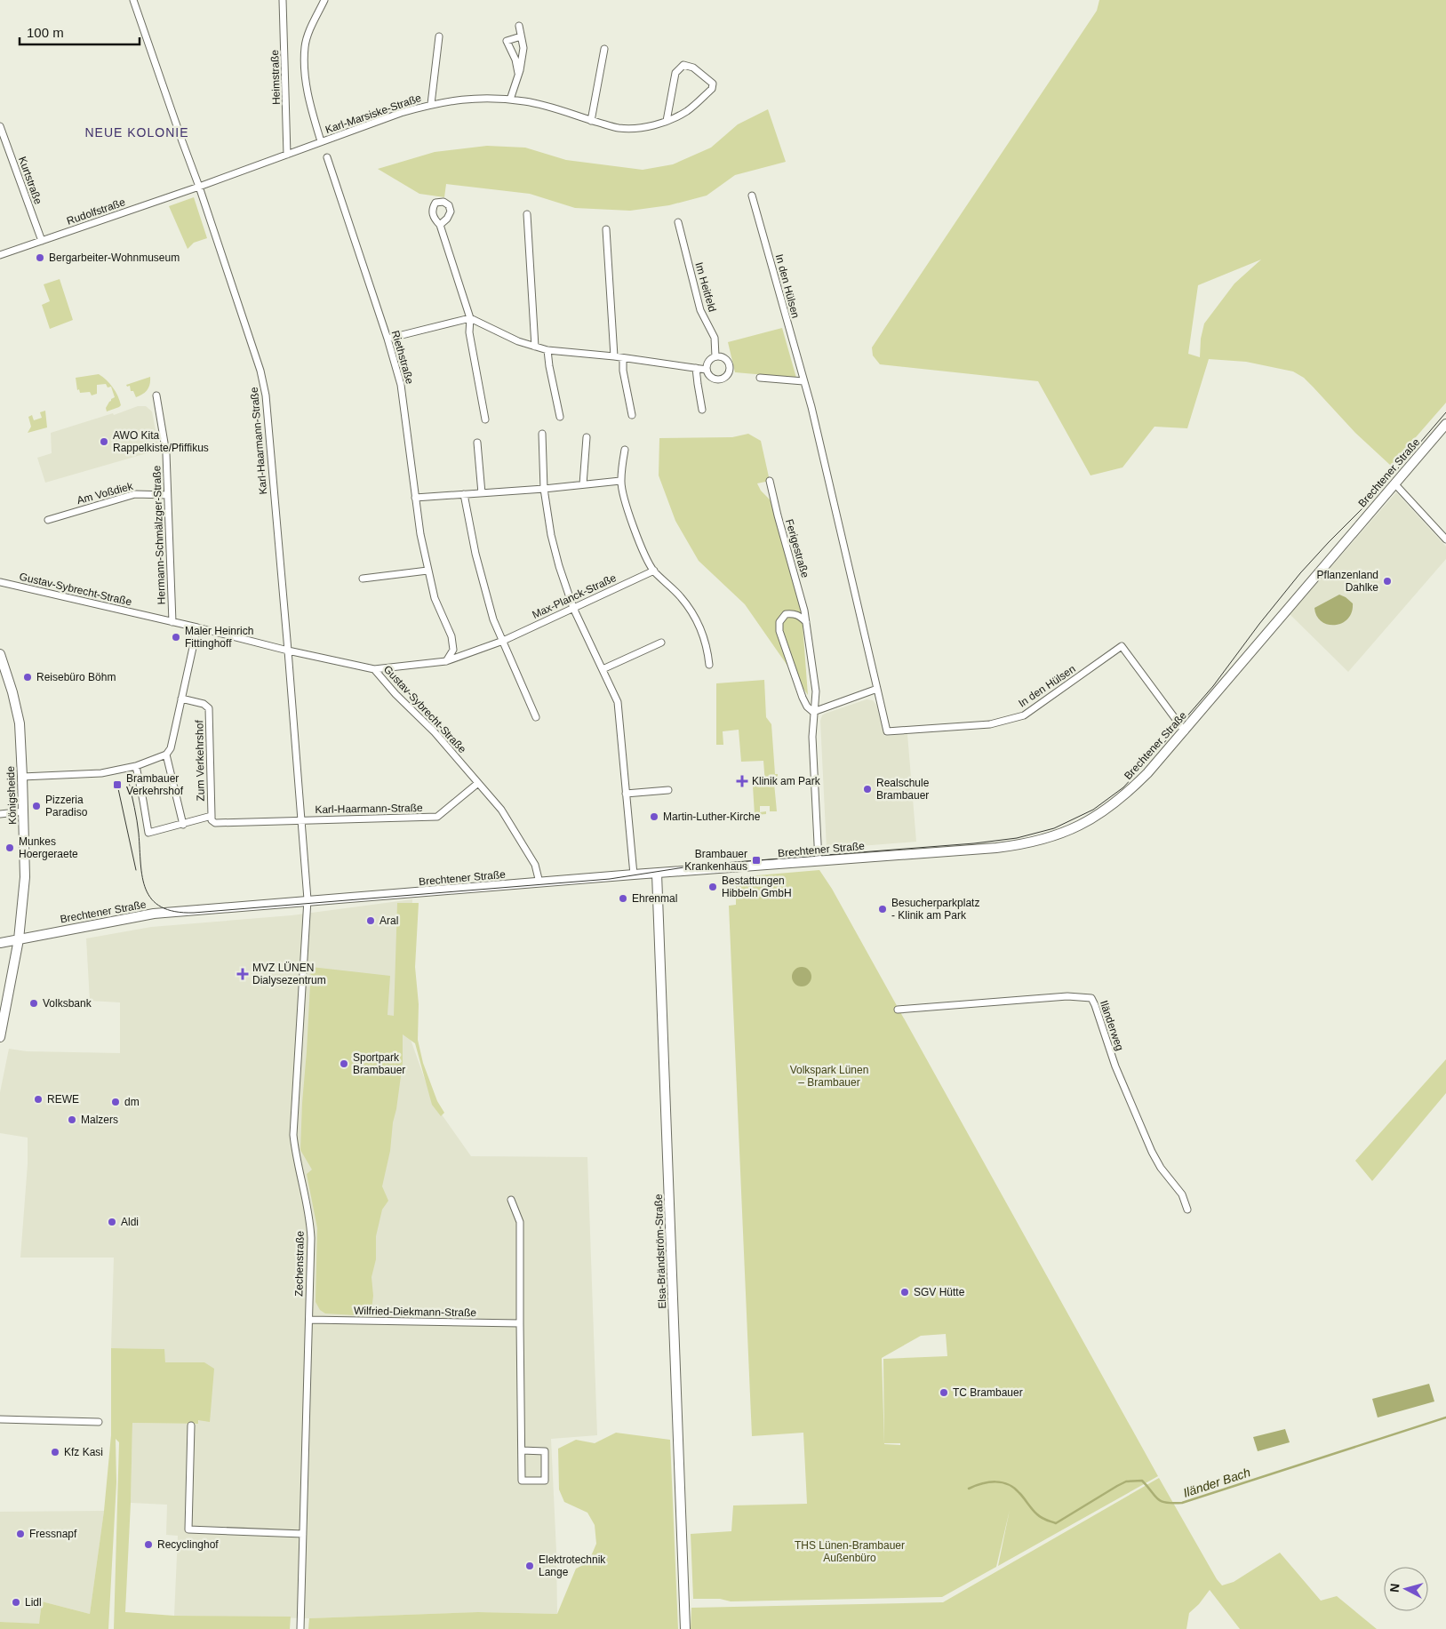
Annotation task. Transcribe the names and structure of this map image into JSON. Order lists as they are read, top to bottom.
{
  "streets": {
    "main road": ["Brechtener Straße", "Königsheide", "Elsa-Brändström-Straße"],
    "street": [
      "Heimstraße",
      "Karl-Marsiske-Straße",
      "Kurtstraße",
      "Rudolfstraße",
      "In den Hülsen",
      "Im Heitfeld",
      "Riethstraße",
      "Karl-Haarmann-Straße",
      "Am Voßdiek",
      "Hermann-Schmälzger-Straße",
      "Ferigestraße",
      "Gustav-Sybrecht-Straße",
      "Max-Planck-Straße",
      "Zum Verkehrshof",
      "Iländerweg",
      "Zechenstraße",
      "Wilfried-Diekmann-Straße"
    ]
  },
  "crossings": [
    ["Kurtstraße", "Rudolfstraße"],
    ["Rudolfstraße", "Karl-Haarmann-Straße"],
    ["In den Hülsen", "Brechtener Straße"],
    ["Riethstraße", "Max-Planck-Straße"],
    ["Karl-Haarmann-Straße", "Brechtener Straße"],
    ["Karl-Haarmann-Straße", "Gustav-Sybrecht-Straße"],
    ["Karl-Haarmann-Straße", "Zum Verkehrshof"],
    ["Karl-Haarmann-Straße", "Zechenstraße"],
    ["Brechtener Straße", "Ferigestraße"],
    ["Brechtener Straße", "Gustav-Sybrecht-Straße"],
    ["Brechtener Straße", "Königsheide"],
    ["Brechtener Straße", "Elsa-Brändström-Straße"],
    ["Brechtener Straße", "Zechenstraße"],
    ["Am Voßdiek", "Hermann-Schmälzger-Straße"],
    ["Hermann-Schmälzger-Straße", "Gustav-Sybrecht-Straße"],
    ["Gustav-Sybrecht-Straße", "Max-Planck-Straße"],
    ["Gustav-Sybrecht-Straße", "Zum Verkehrshof"],
    ["Zechenstraße", "Wilfried-Diekmann-Straße"]
  ],
  "districts": ["NEUE KOLONIE"],
  "water": ["Iländer Bach"],
  "parks": ["Volkspark Lünen – Brambauer", "THS Lünen-Brambauer Außenbüro"],
  "places": {
    "other": [
      "Bergarbeiter-Wohnmuseum",
      "AWO Kita Rappelkiste/Pfiffikus",
      "Pflanzenland Dahlke",
      "Maler Heinrich Fittinghoff",
      "Reisebüro Böhm",
      "Realschule Brambauer",
      "Pizzeria Paradiso",
      "Martin-Luther-Kirche",
      "Munkes Hoergeraete",
      "Bestattungen Hibbeln GmbH",
      "Ehrenmal",
      "Besucherparkplatz - Klinik am Park",
      "Aral",
      "Volksbank",
      "Sportpark Brambauer",
      "REWE",
      "dm",
      "Malzers",
      "Aldi",
      "SGV Hütte",
      "TC Brambauer",
      "Kfz Kasi",
      "Fressnapf",
      "Recyclinghof",
      "Elektrotechnik Lange",
      "Lidl"
    ],
    "health": ["Klinik am Park", "MVZ LÜNEN Dialysezentrum"],
    "transit": ["Brambauer Verkehrshof", "Brambauer Krankenhaus"]
  },
  "scale_bar": "100 m",
  "north": "left"
}
